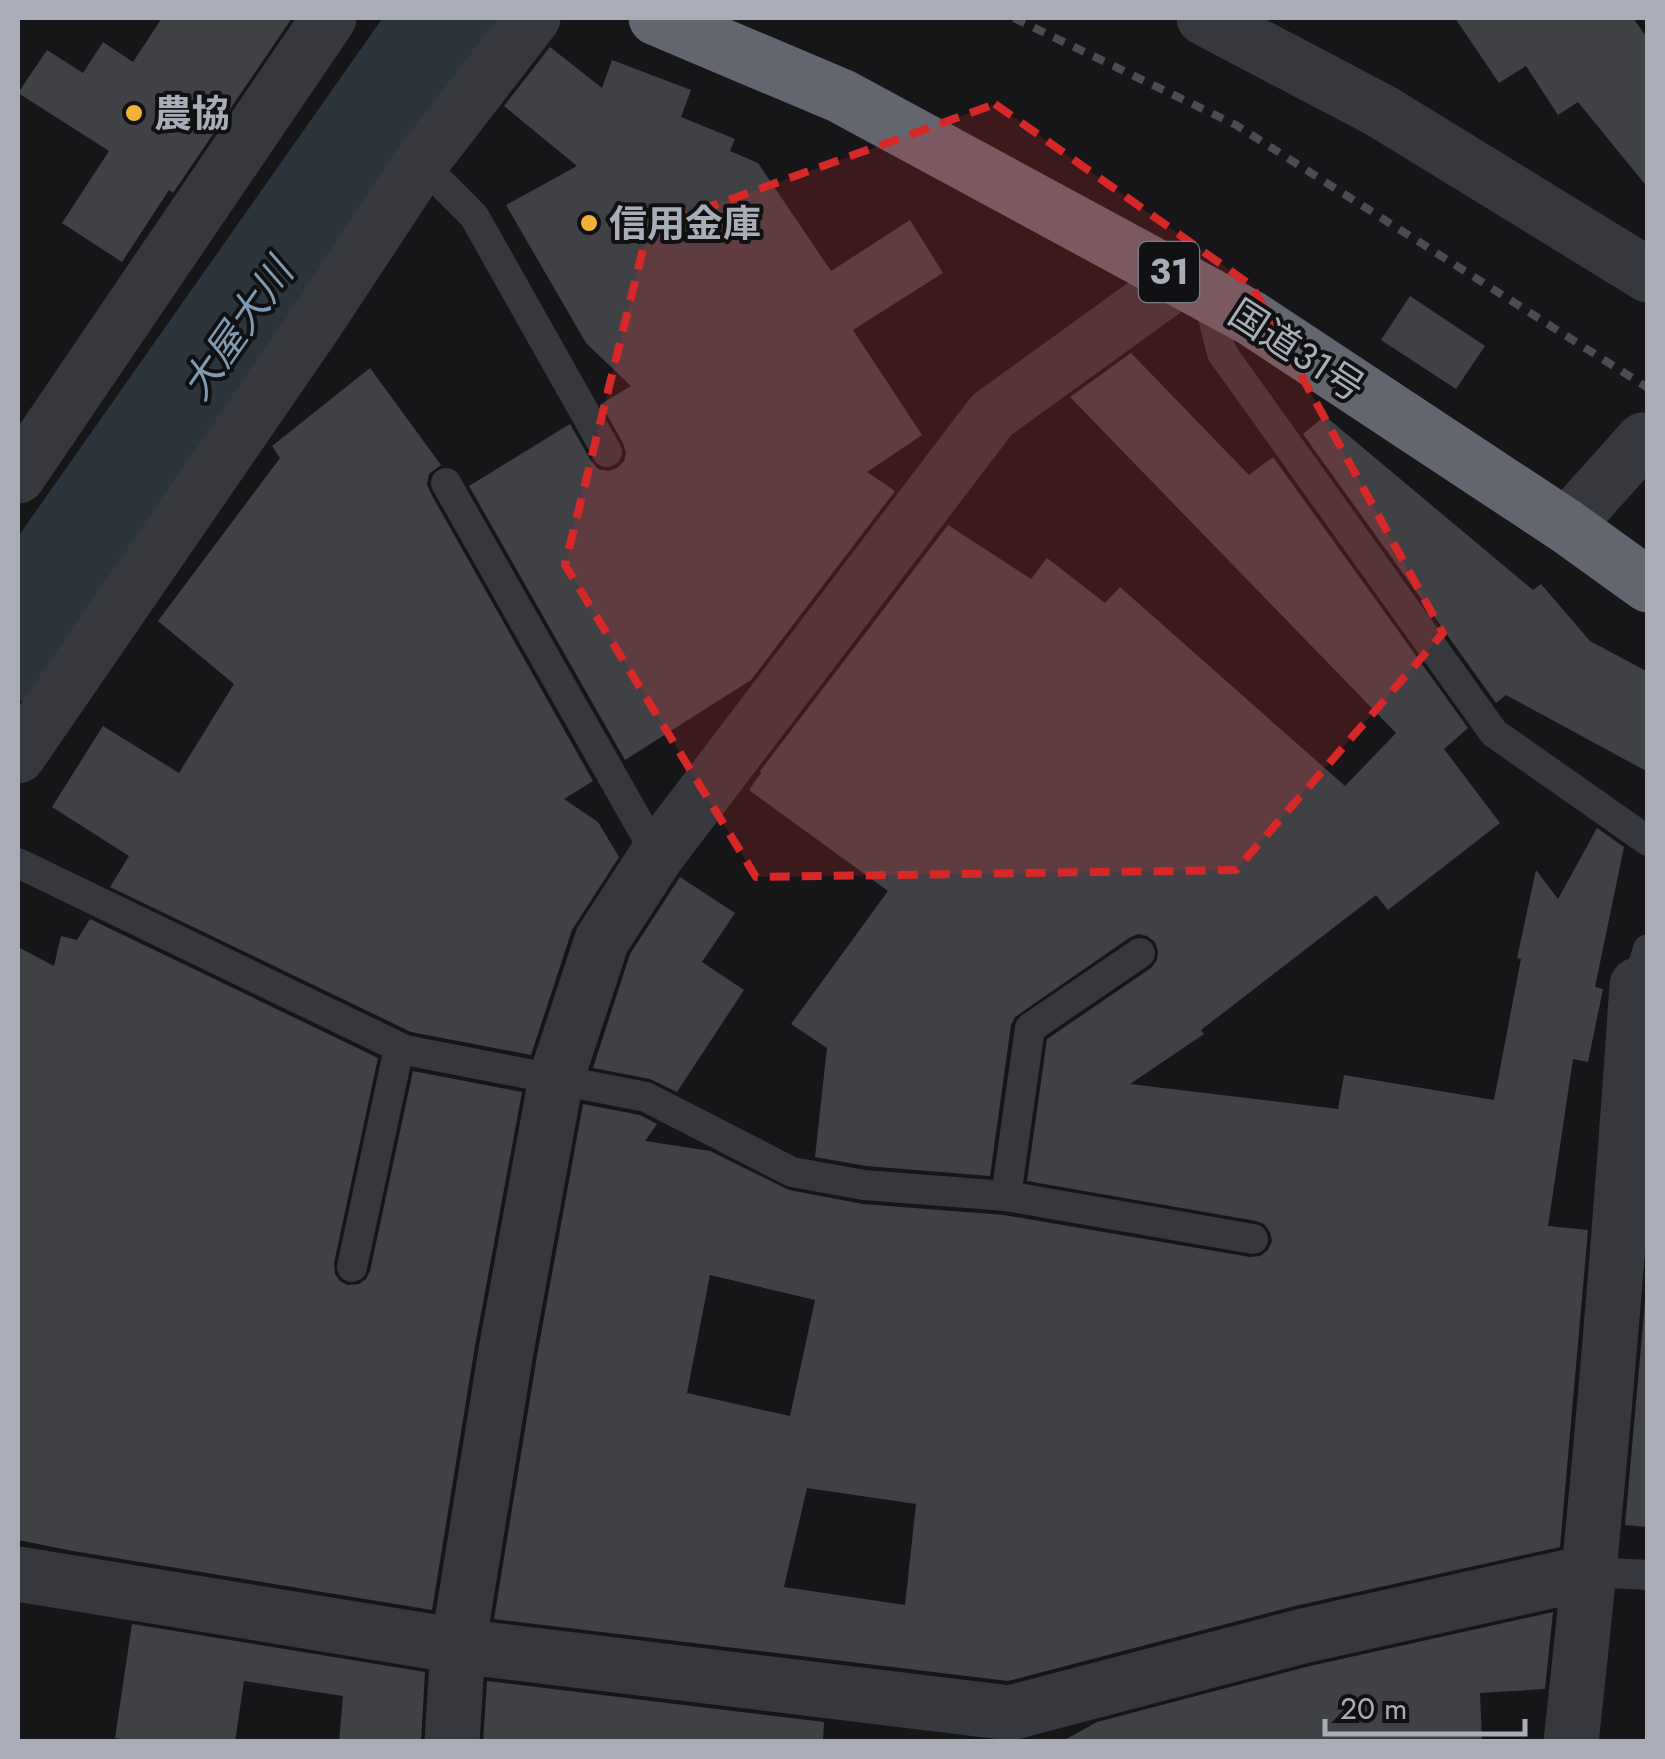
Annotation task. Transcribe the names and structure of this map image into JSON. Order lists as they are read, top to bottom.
{
  "streets": {
    "highway": ["31", "国道31号"]
  },
  "water": ["大屋大川"],
  "places": ["農協", "信用金庫"],
  "scale_bar": "20 m"
}
